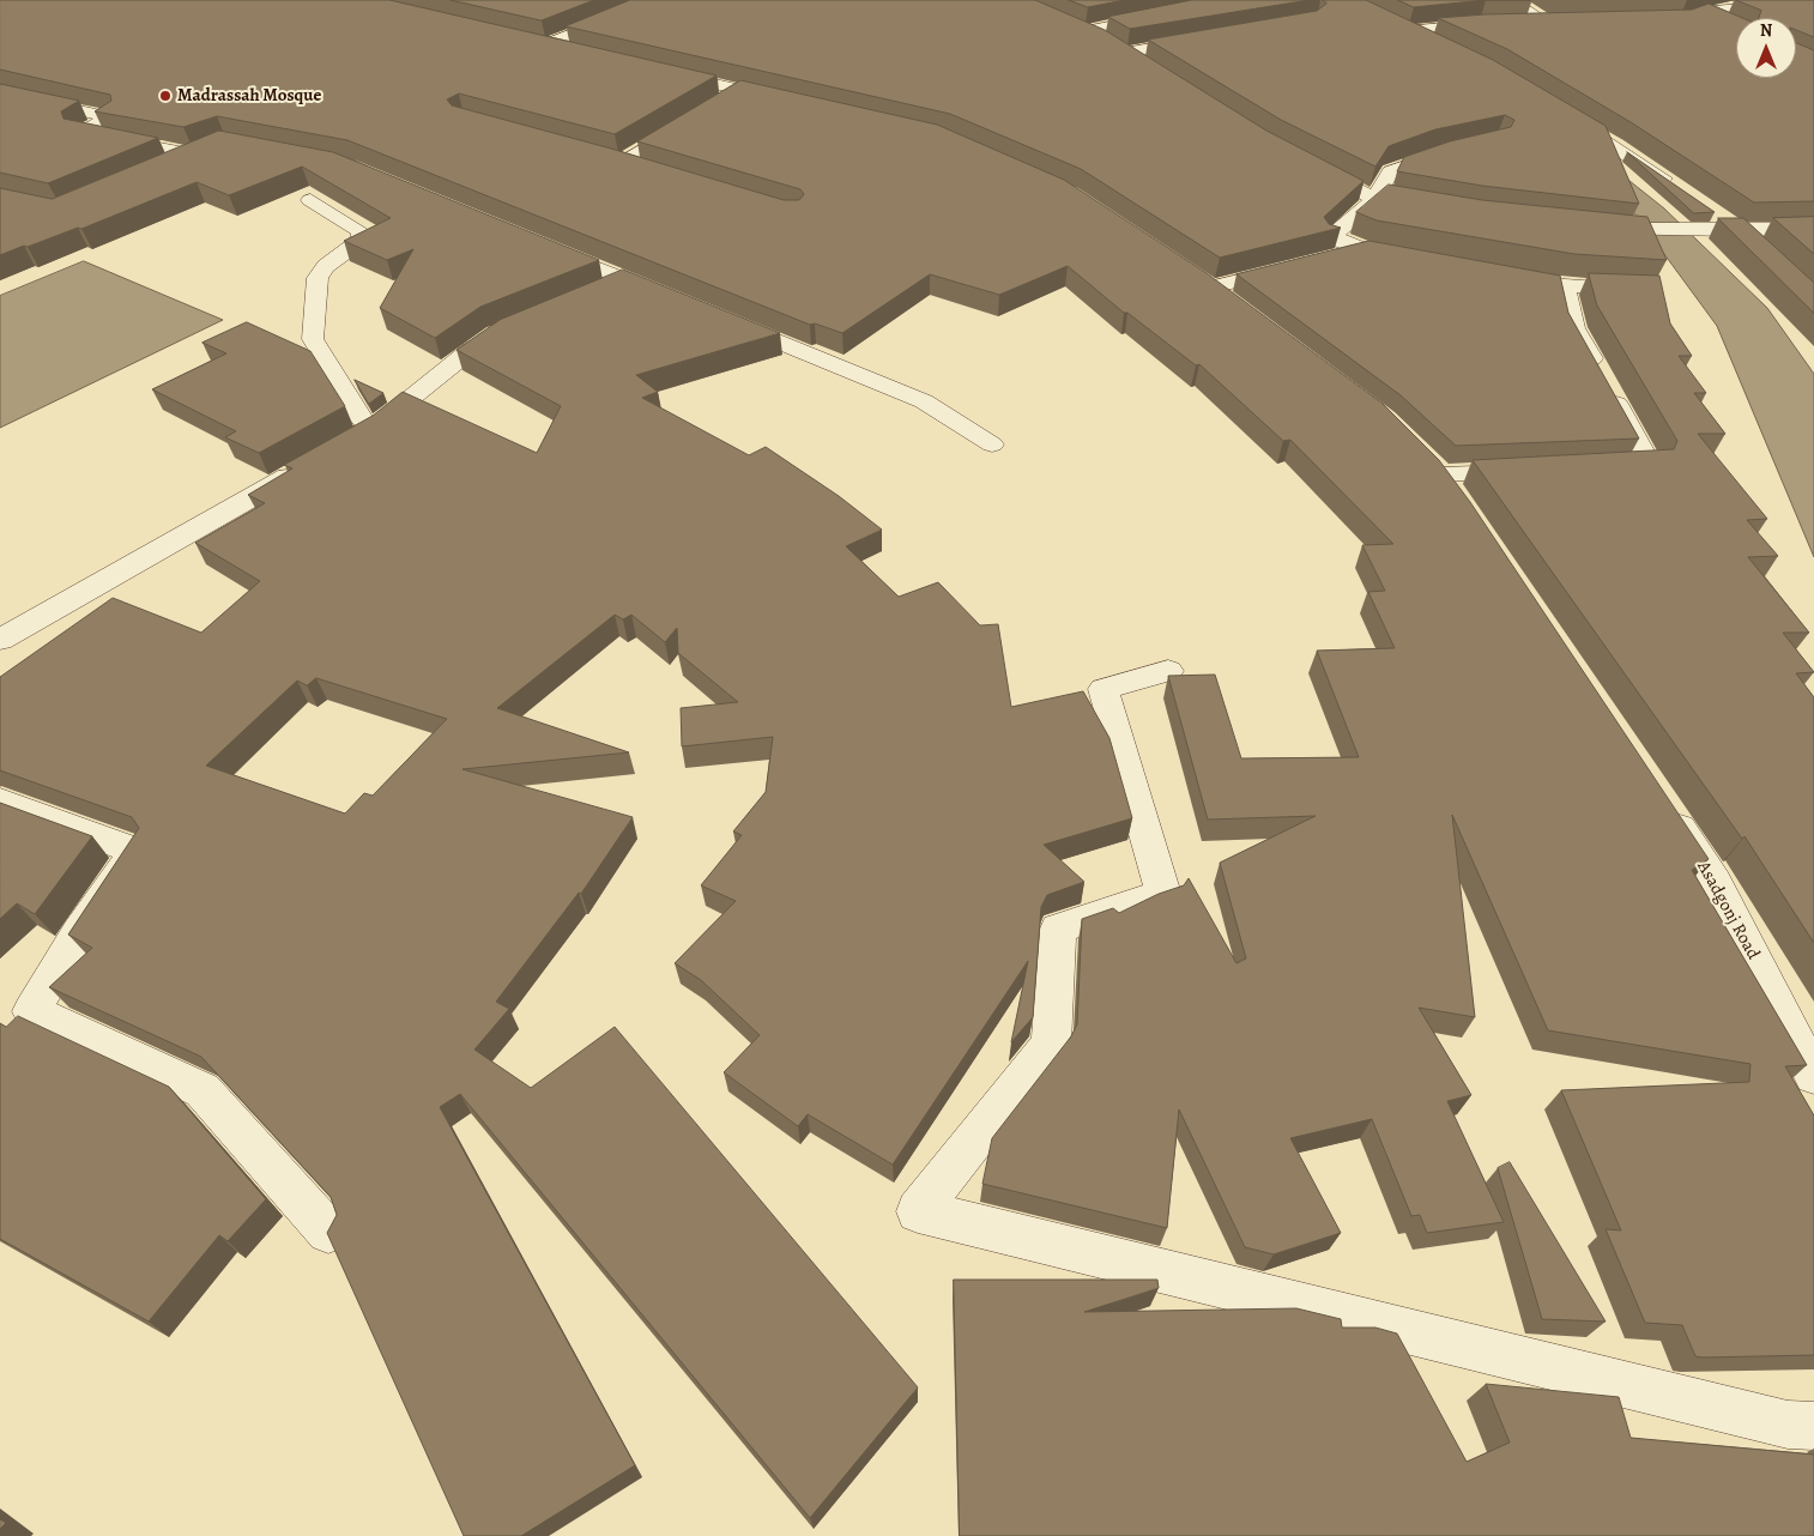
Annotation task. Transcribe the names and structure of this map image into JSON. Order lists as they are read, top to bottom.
{
  "streets": {
    "street": ["Asadgonj Road"]
  },
  "places": ["Madrassah Mosque"],
  "north": "top"
}
